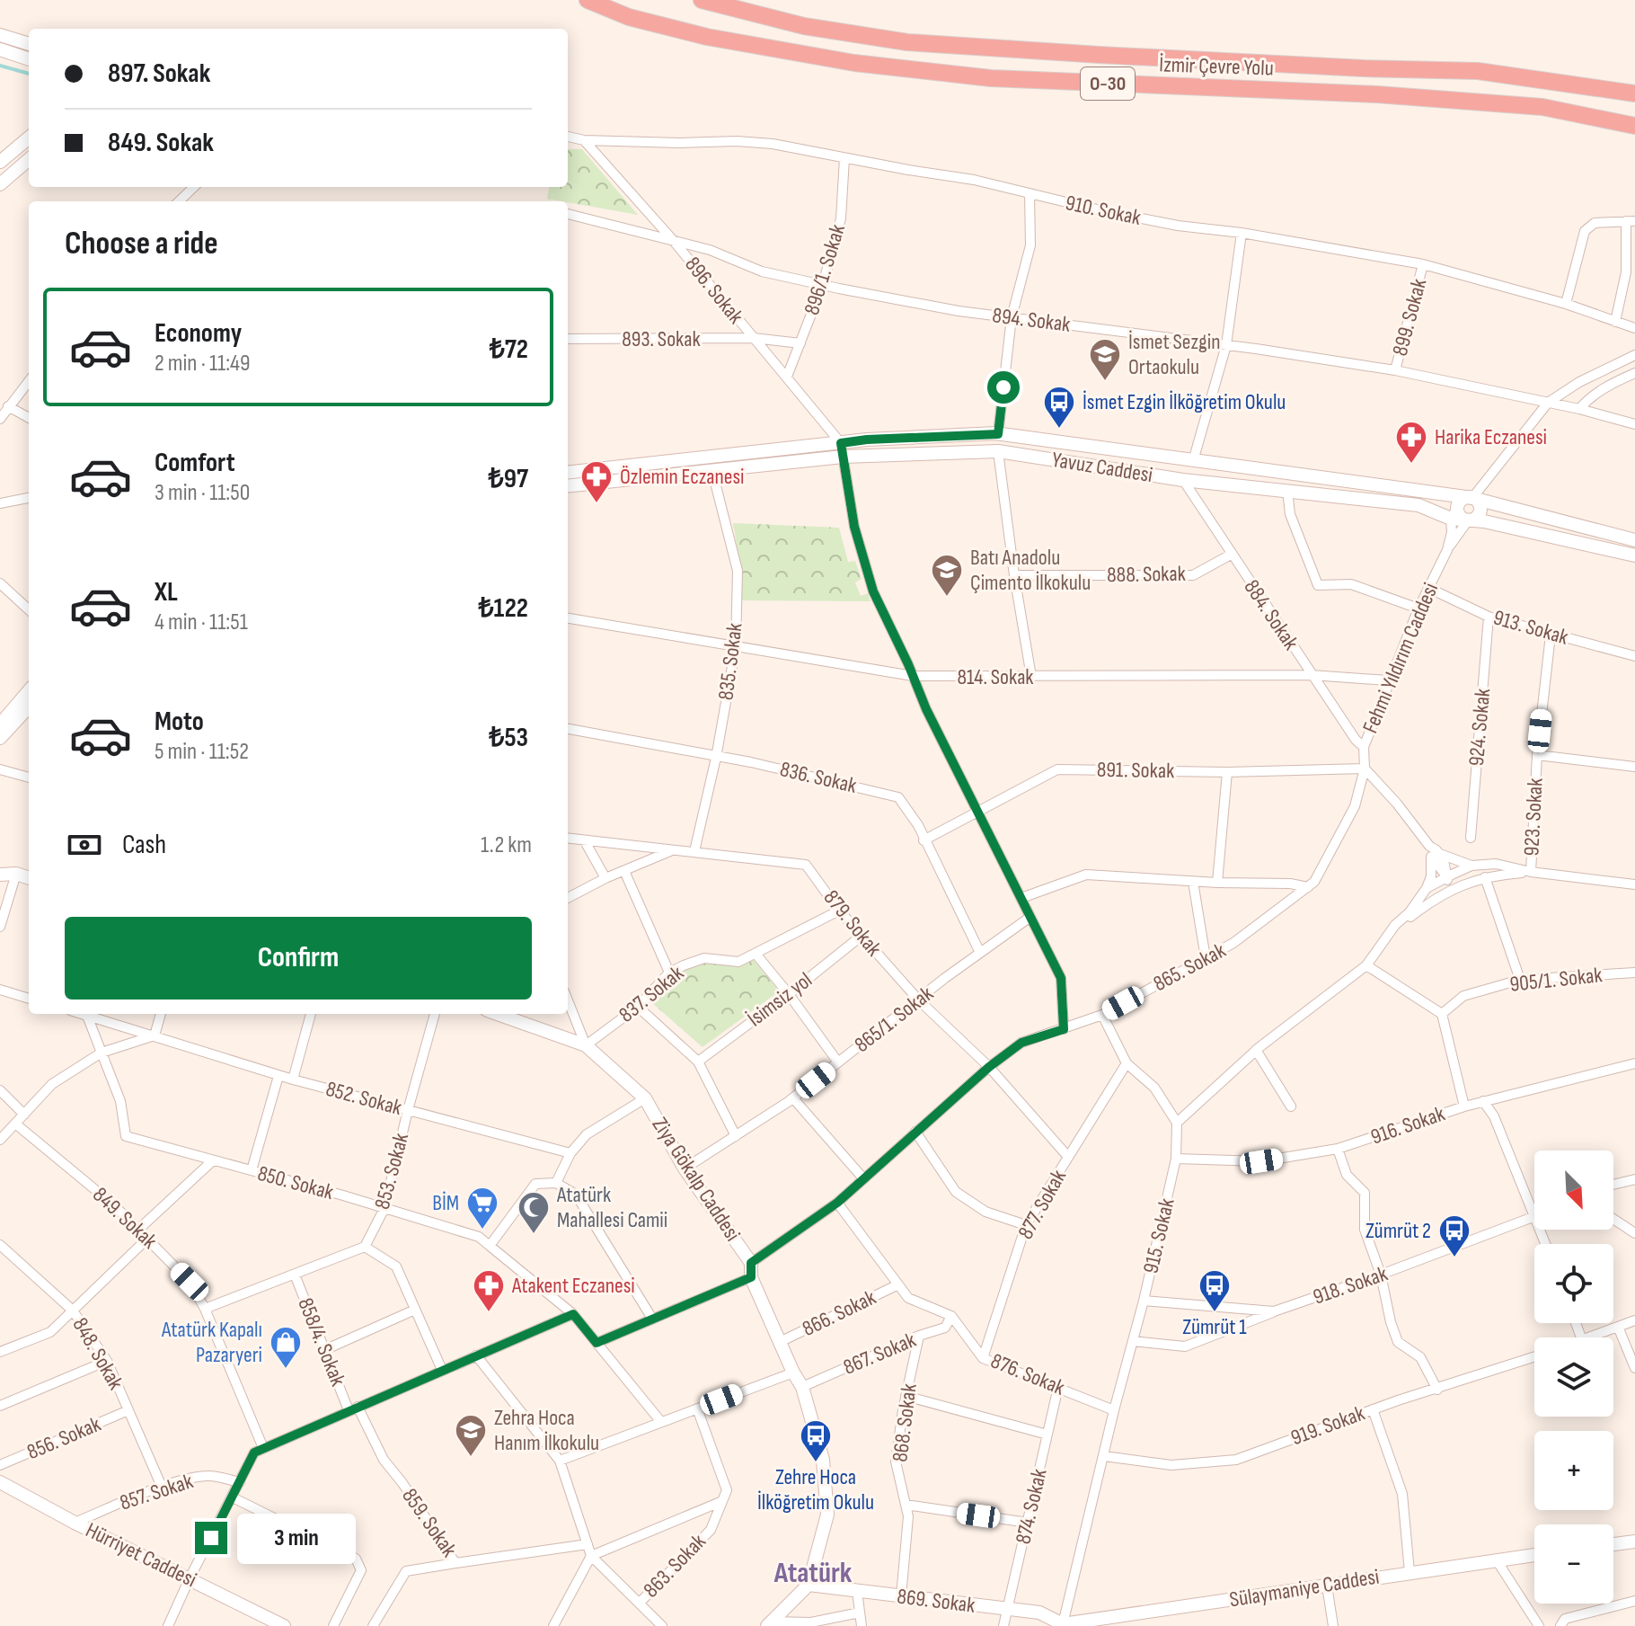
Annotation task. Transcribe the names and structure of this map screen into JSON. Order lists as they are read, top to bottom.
{
  "streets": {
    "highway": ["İzmir Çevre Yolu", "O-30"],
    "main road": [
      "Yavuz Caddesi",
      "Ziya Gökalp Caddesi",
      "Hürriyet Caddesi",
      "Sülaymaniye Caddesi",
      "869. Sokak"
    ],
    "street": [
      "910. Sokak",
      "896/1. Sokak",
      "896. Sokak",
      "899. Sokak",
      "894. Sokak",
      "893. Sokak",
      "888. Sokak",
      "884. Sokak",
      "913. Sokak",
      "Fehmi Yıldırım Caddesi",
      "835. Sokak",
      "814. Sokak",
      "924. Sokak",
      "891. Sokak",
      "836. Sokak",
      "923. Sokak",
      "879. Sokak",
      "865. Sokak",
      "905/1. Sokak",
      "837. Sokak",
      "İsimsiz yol",
      "865/1. Sokak",
      "852. Sokak",
      "916. Sokak",
      "853. Sokak",
      "850. Sokak",
      "877. Sokak",
      "849. Sokak",
      "915. Sokak",
      "918. Sokak",
      "866. Sokak",
      "858/4. Sokak",
      "848. Sokak",
      "867. Sokak",
      "876. Sokak",
      "868. Sokak",
      "919. Sokak",
      "856. Sokak",
      "857. Sokak",
      "874. Sokak",
      "859. Sokak",
      "863. Sokak"
    ]
  },
  "crossings": [
    ["910. Sokak", "896/1. Sokak"],
    ["910. Sokak", "896. Sokak"],
    ["910. Sokak", "899. Sokak"],
    ["896/1. Sokak", "896. Sokak"],
    ["896/1. Sokak", "894. Sokak"],
    ["896/1. Sokak", "893. Sokak"],
    ["896. Sokak", "894. Sokak"],
    ["896. Sokak", "893. Sokak"],
    ["896. Sokak", "Yavuz Caddesi"],
    ["899. Sokak", "894. Sokak"],
    ["Yavuz Caddesi", "884. Sokak"],
    ["Yavuz Caddesi", "Fehmi Yıldırım Caddesi"],
    ["Yavuz Caddesi", "835. Sokak"],
    ["888. Sokak", "884. Sokak"],
    ["884. Sokak", "Fehmi Yıldırım Caddesi"],
    ["884. Sokak", "814. Sokak"],
    ["913. Sokak", "Fehmi Yıldırım Caddesi"],
    ["913. Sokak", "924. Sokak"],
    ["913. Sokak", "923. Sokak"],
    ["Fehmi Yıldırım Caddesi", "814. Sokak"],
    ["Fehmi Yıldırım Caddesi", "891. Sokak"],
    ["Fehmi Yıldırım Caddesi", "865. Sokak"],
    ["835. Sokak", "814. Sokak"],
    ["835. Sokak", "836. Sokak"],
    ["835. Sokak", "879. Sokak"],
    ["891. Sokak", "836. Sokak"],
    ["891. Sokak", "865. Sokak"],
    ["836. Sokak", "865/1. Sokak"],
    ["879. Sokak", "865. Sokak"],
    ["879. Sokak", "837. Sokak"],
    ["879. Sokak", "İsimsiz yol"],
    ["879. Sokak", "865/1. Sokak"],
    ["879. Sokak", "877. Sokak"],
    ["865. Sokak", "Ziya Gökalp Caddesi"],
    ["837. Sokak", "Ziya Gökalp Caddesi"],
    ["865/1. Sokak", "Ziya Gökalp Caddesi"],
    ["852. Sokak", "853. Sokak"],
    ["852. Sokak", "850. Sokak"],
    ["916. Sokak", "915. Sokak"],
    ["853. Sokak", "850. Sokak"],
    ["Ziya Gökalp Caddesi", "866. Sokak"],
    ["Ziya Gökalp Caddesi", "867. Sokak"],
    ["Ziya Gökalp Caddesi", "869. Sokak"],
    ["877. Sokak", "876. Sokak"],
    ["915. Sokak", "918. Sokak"],
    ["915. Sokak", "876. Sokak"],
    ["915. Sokak", "919. Sokak"],
    ["915. Sokak", "Sülaymaniye Caddesi"],
    ["915. Sokak", "869. Sokak"],
    ["858/4. Sokak", "859. Sokak"],
    ["848. Sokak", "856. Sokak"],
    ["848. Sokak", "857. Sokak"],
    ["867. Sokak", "876. Sokak"],
    ["867. Sokak", "868. Sokak"],
    ["876. Sokak", "874. Sokak"],
    ["868. Sokak", "869. Sokak"],
    ["857. Sokak", "Hürriyet Caddesi"],
    ["874. Sokak", "869. Sokak"],
    ["Sülaymaniye Caddesi", "869. Sokak"]
  ],
  "districts": ["Atatürk"],
  "places": {
    "school or university": ["İsmet Sezgin Ortaokulu", "Batı Anadolu Çimento İlkokulu", "Zehra Hoca Hanım İlkokulu"],
    "bus stop": [
      "İsmet Ezgin İlköğretim Okulu",
      "Zümrüt 2",
      "Zümrüt 1",
      "Zehre Hoca İlköğretim Okulu"
    ],
    "pharmacy": ["Harika Eczanesi", "Özlemin Eczanesi", "Atakent Eczanesi"],
    "supermarket": ["BİM"],
    "mosque": ["Atatürk Mahallesi Camii"],
    "shop": ["Atatürk Kapalı Pazaryeri"]
  },
  "north": "bottom right",
  "page": {
    "banner": ["897. Sokak", "849. Sokak"],
    "heading": "Choose a ride",
    "list": [
      {
        "name": "Economy",
        "note": "2 min · 11:49",
        "value": "₺72"
      },
      {
        "name": "Comfort",
        "note": "3 min · 11:50",
        "value": "₺97"
      },
      {
        "name": "XL",
        "note": "4 min · 11:51",
        "value": "₺122"
      },
      {
        "name": "Moto",
        "note": "5 min · 11:52",
        "value": "₺53"
      }
    ],
    "pay": ["Cash", "1.2 km"],
    "buttons": "Confirm",
    "map_buttons": ["+", "−"],
    "bubble": "3 min"
  }
}
